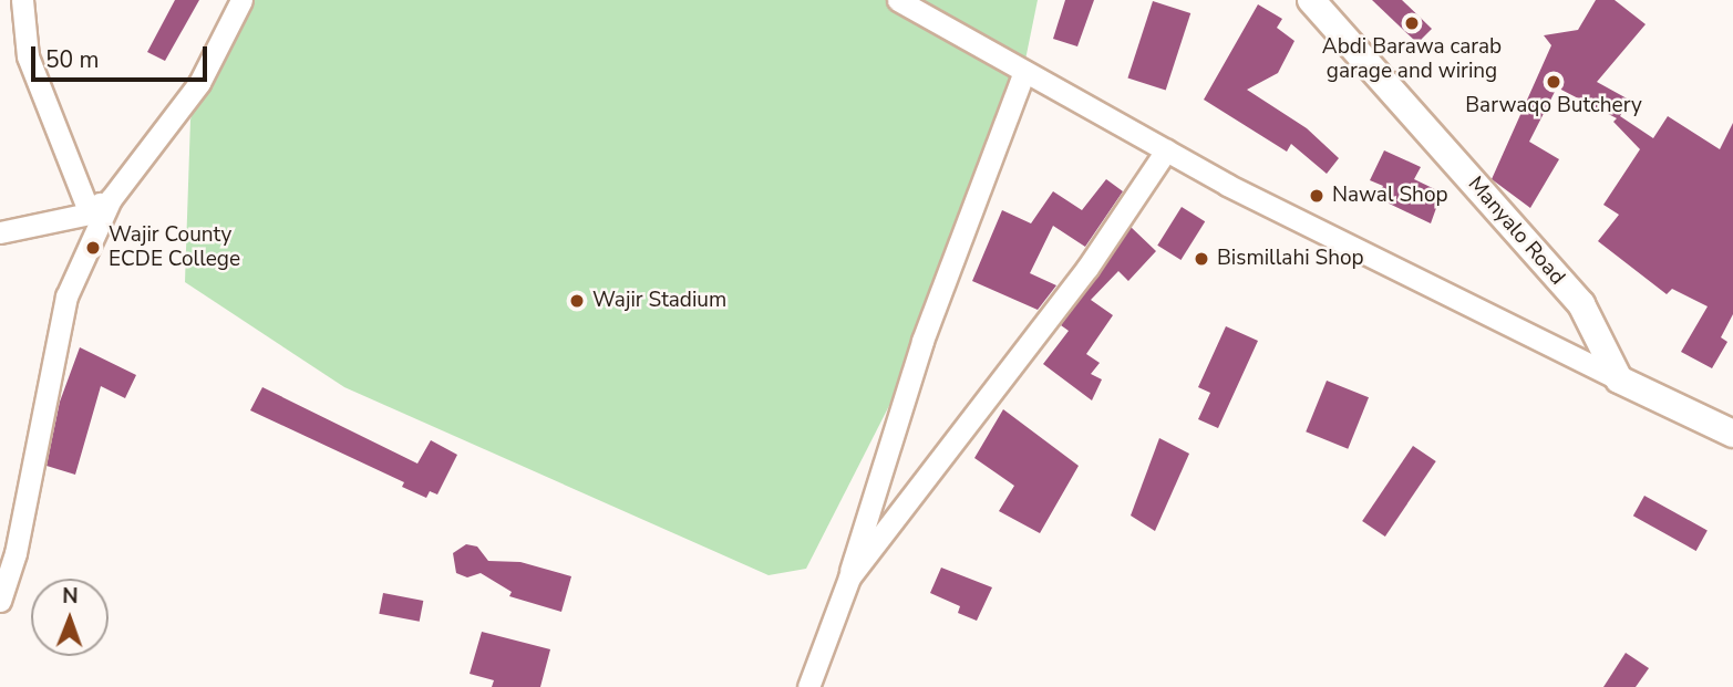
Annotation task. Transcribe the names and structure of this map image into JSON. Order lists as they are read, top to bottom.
{
  "streets": {
    "street": ["Manyalo Road"]
  },
  "places": [
    "Abdi Barawa carab garage and wiring",
    "Barwaqo Butchery",
    "Nawal Shop",
    "Wajir County ECDE College",
    "Bismillahi Shop",
    "Wajir Stadium"
  ],
  "scale_bar": "50 m",
  "north": "top"
}
